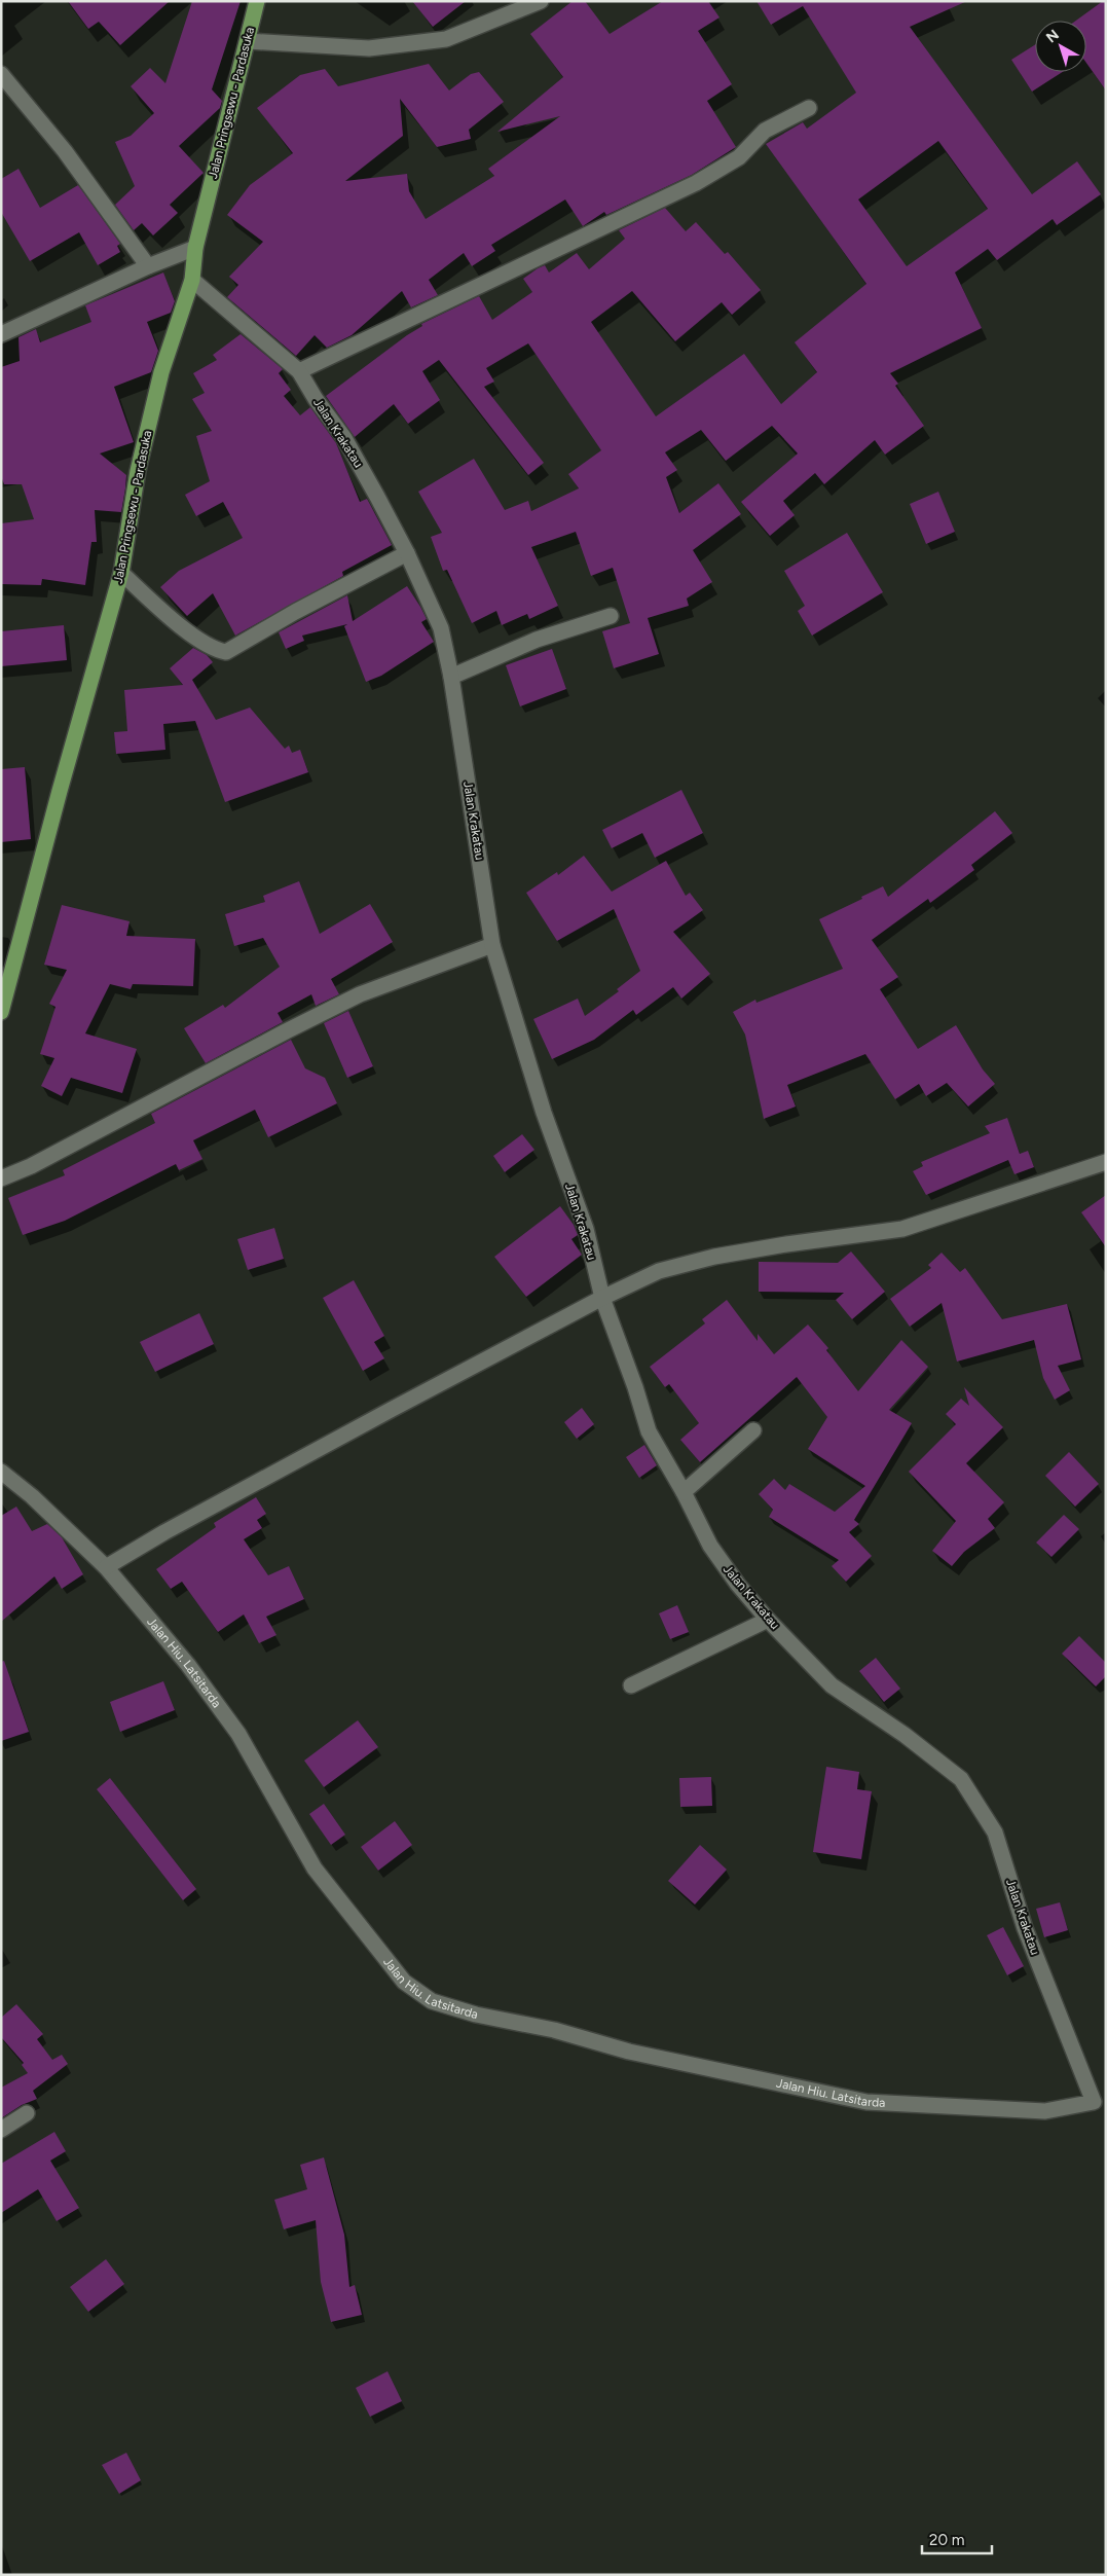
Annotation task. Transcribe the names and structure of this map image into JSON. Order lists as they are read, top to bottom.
{
  "streets": {
    "main road": ["Jalan Pringsewu - Pardasuka"],
    "street": ["Jalan Krakatau", "Jalan Hiu. Latsitarda"]
  },
  "crossings": [
    ["Jalan Pringsewu - Pardasuka", "Jalan Krakatau"],
    ["Jalan Krakatau", "Jalan Hiu. Latsitarda"]
  ],
  "scale_bar": "20 m",
  "north": "top left"
}
